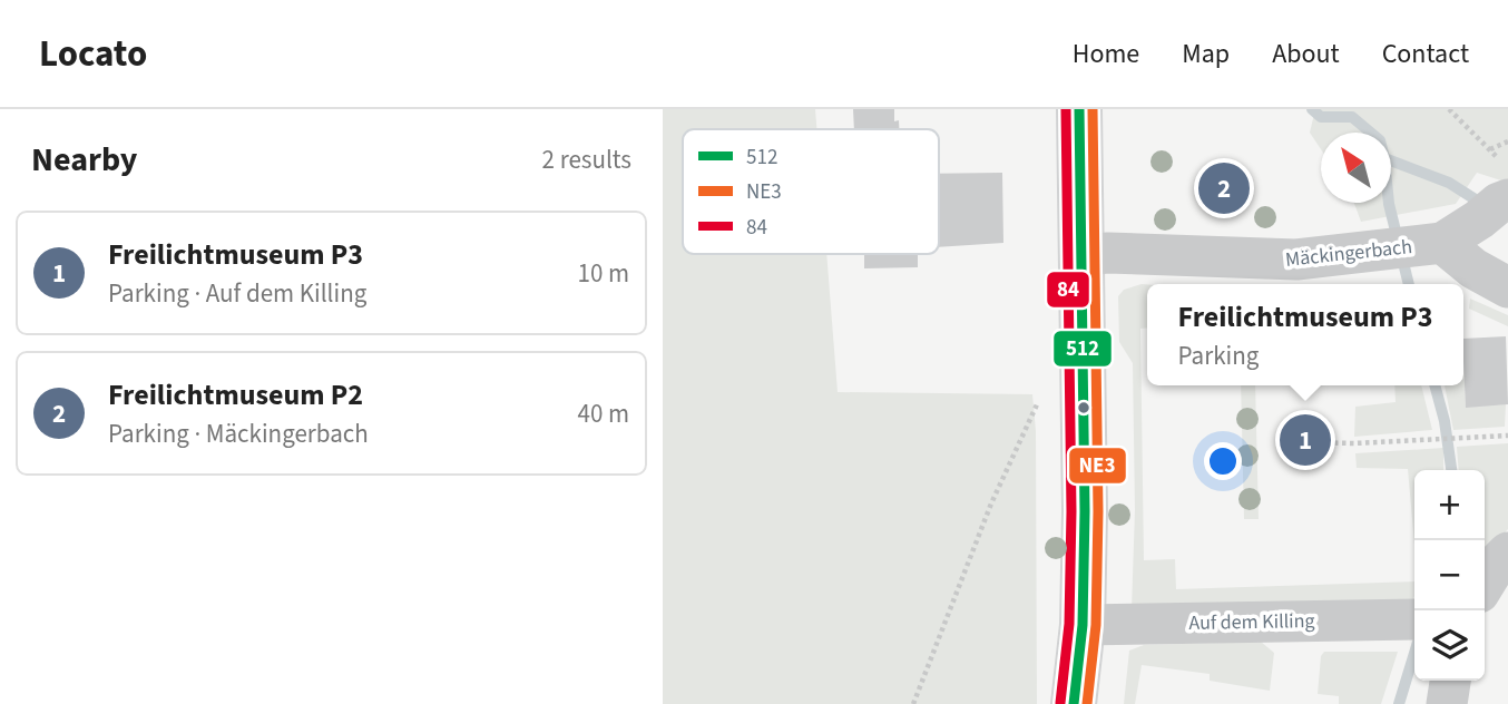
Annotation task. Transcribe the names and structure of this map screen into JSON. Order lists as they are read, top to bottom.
{
  "streets": {
    "street": ["Mäckingerbach", "Auf dem Killing"]
  },
  "lines": ["transit line 512", "transit line NE3", "transit line 84"],
  "legend": ["512", "NE3", "84"],
  "north": "top left",
  "page": {
    "header": "Locato",
    "nav": [
      "Home",
      "Map",
      "About",
      "Contact"
    ],
    "heading": ["Nearby", "2 results"],
    "pins": ["2", "1"],
    "list": [
      {
        "mark": "1",
        "name": "Freilichtmuseum P3",
        "note": "Parking · Auf dem Killing",
        "value": "10 m"
      },
      {
        "mark": "2",
        "name": "Freilichtmuseum P2",
        "note": "Parking · Mäckingerbach",
        "value": "40 m"
      }
    ],
    "popup": ["Freilichtmuseum P3", "Parking"],
    "map_buttons": ["+", "−"]
  }
}
